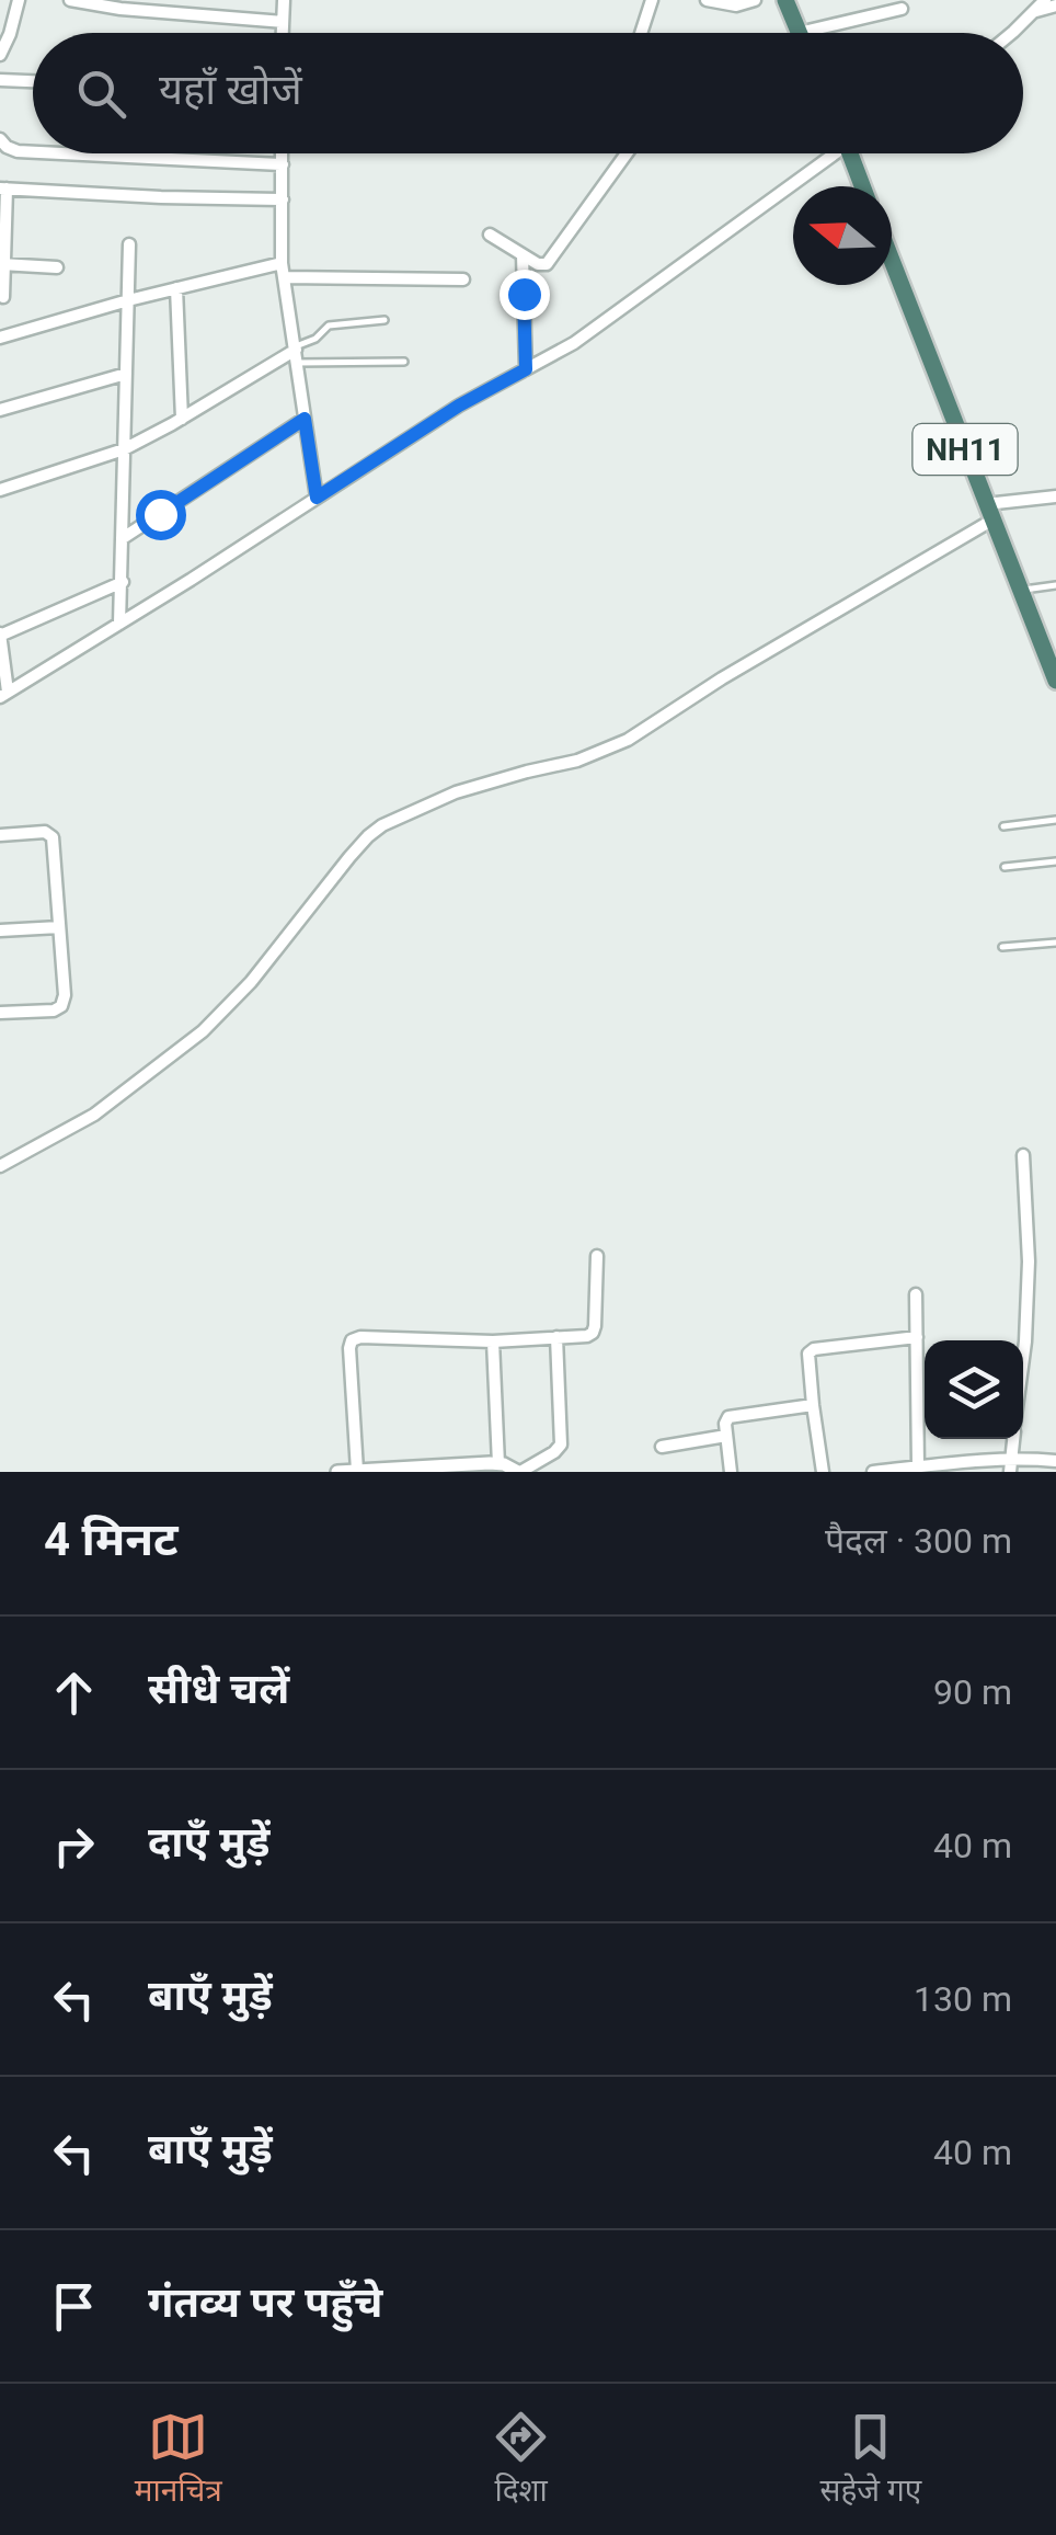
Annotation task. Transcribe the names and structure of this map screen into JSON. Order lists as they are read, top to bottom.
{
  "streets": {
    "highway": ["NH11"]
  },
  "north": "left",
  "page": {
    "search": "यहाँ खोजें",
    "heading": ["4 मिनट", "पैदल · 300 m"],
    "list": [
      ["सीधे चलें", "90 m"],
      ["दाएँ मुड़ें", "40 m"],
      ["बाएँ मुड़ें", "130 m"],
      ["बाएँ मुड़ें", "40 m"],
      "गंतव्य पर पहुँचे"
    ],
    "nav": ["मानचित्र", "दिशा", "सहेजे गए"]
  }
}
